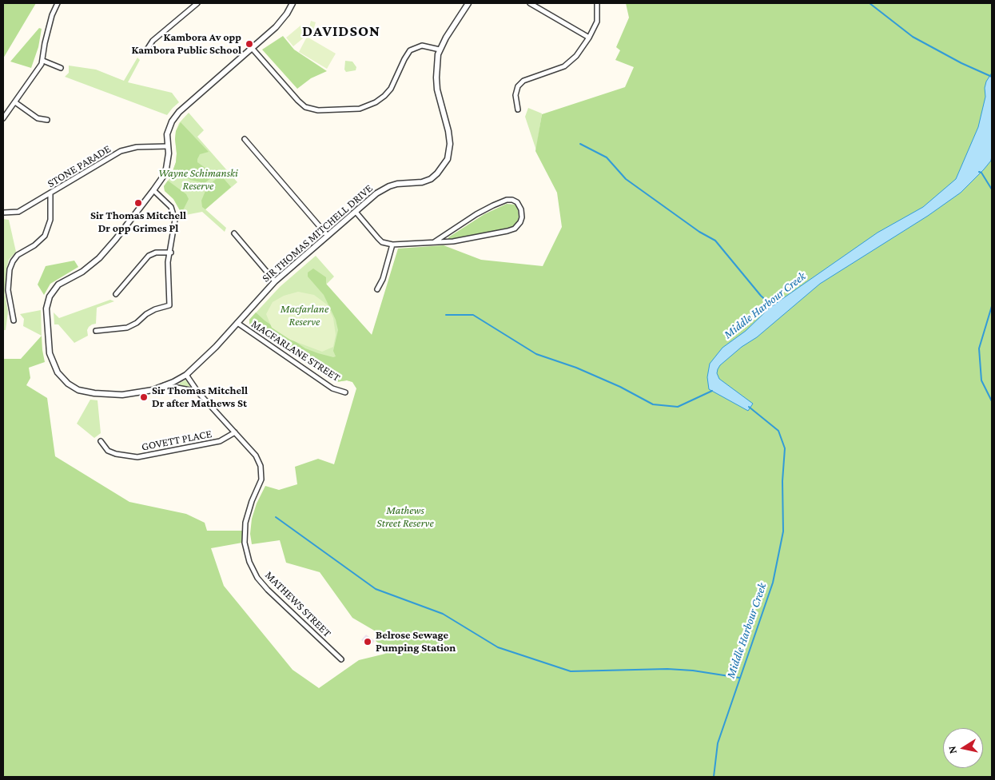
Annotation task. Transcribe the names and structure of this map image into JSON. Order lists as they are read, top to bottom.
{
  "streets": {
    "street": [
      "STONE PARADE",
      "SIR THOMAS MITCHELL DRIVE",
      "MACFARLANE STREET",
      "GOVETT PLACE",
      "MATHEWS STREET"
    ]
  },
  "crossings": [
    ["STONE PARADE", "SIR THOMAS MITCHELL DRIVE"],
    ["SIR THOMAS MITCHELL DRIVE", "MACFARLANE STREET"],
    ["SIR THOMAS MITCHELL DRIVE", "MATHEWS STREET"],
    ["GOVETT PLACE", "MATHEWS STREET"]
  ],
  "districts": ["DAVIDSON"],
  "water": ["Middle Harbour Creek"],
  "parks": ["Wayne Schimanski Reserve", "Macfarlane Reserve", "Mathews Street Reserve"],
  "places": [
    "Kambora Av opp Kambora Public School",
    "Sir Thomas Mitchell Dr opp Grimes Pl",
    "Sir Thomas Mitchell Dr after Mathews St",
    "Belrose Sewage Pumping Station"
  ],
  "north": "left"
}
